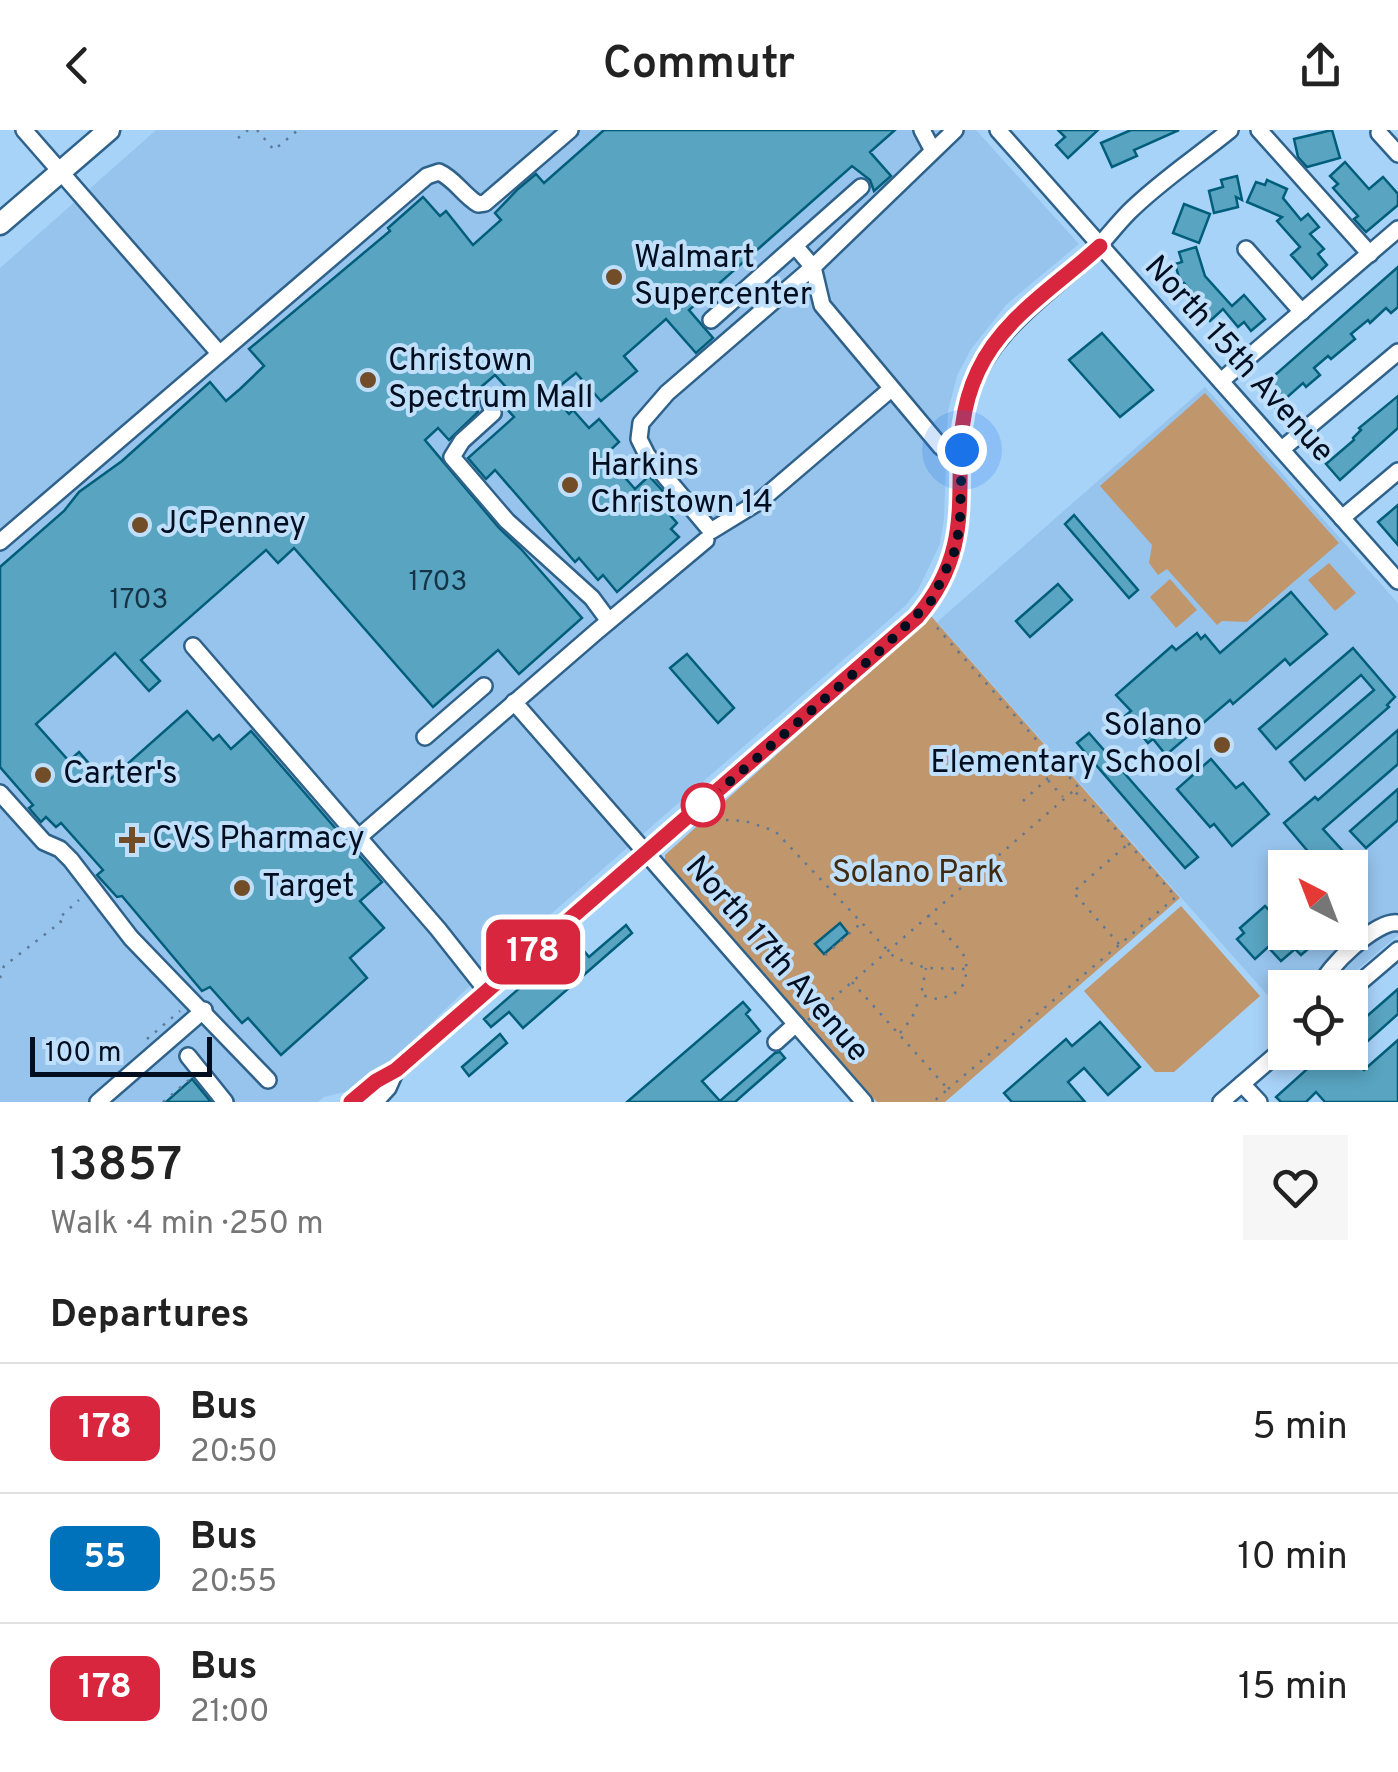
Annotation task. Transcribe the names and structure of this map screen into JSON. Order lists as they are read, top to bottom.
{
  "streets": {
    "street": ["North 15th Avenue", "North 17th Avenue"]
  },
  "parks": ["Solano Park"],
  "places": {
    "other": [
      "Walmart Supercenter",
      "Christown Spectrum Mall",
      "Harkins Christown 14",
      "JCPenney",
      "Solano Elementary School",
      "Carter's",
      "Target"
    ],
    "health": ["CVS Pharmacy"]
  },
  "lines": ["bus line 178"],
  "house_numbers": ["1703", "1703"],
  "scale_bar": "100 m",
  "north": "top left",
  "page": {
    "header": "Commutr",
    "on_map": "178",
    "scale": "100 m",
    "heading": [
      ["13857", "Walk · 4 min · 250 m"],
      "Departures"
    ],
    "list": [
      {
        "mark": "178",
        "name": "Bus",
        "note": "20:50",
        "value": "5 min"
      },
      {
        "mark": "55",
        "name": "Bus",
        "note": "20:55",
        "value": "10 min"
      },
      {
        "mark": "178",
        "name": "Bus",
        "note": "21:00",
        "value": "15 min"
      }
    ]
  }
}
